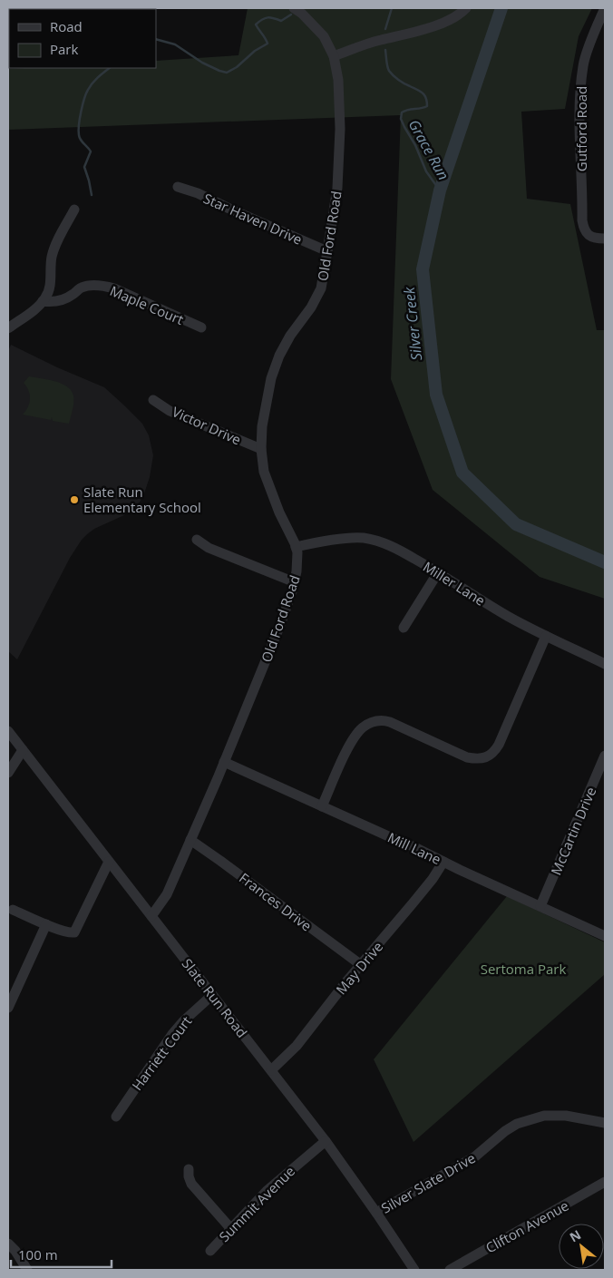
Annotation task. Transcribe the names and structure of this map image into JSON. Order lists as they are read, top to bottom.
{
  "streets": {
    "street": [
      "Gutford Road",
      "Star Haven Drive",
      "Old Ford Road",
      "Maple Court",
      "Victor Drive",
      "Miller Lane",
      "McCartin Drive",
      "Mill Lane",
      "Frances Drive",
      "May Drive",
      "Slate Run Road",
      "Harriett Court",
      "Silver Slate Drive",
      "Summit Avenue",
      "Clifton Avenue"
    ]
  },
  "crossings": [
    ["Star Haven Drive", "Old Ford Road"],
    ["Old Ford Road", "Victor Drive"],
    ["Old Ford Road", "Miller Lane"],
    ["Old Ford Road", "Mill Lane"],
    ["Old Ford Road", "Frances Drive"],
    ["Old Ford Road", "Slate Run Road"],
    ["McCartin Drive", "Mill Lane"],
    ["Mill Lane", "May Drive"],
    ["Frances Drive", "May Drive"],
    ["May Drive", "Slate Run Road"],
    ["Slate Run Road", "Harriett Court"],
    ["Slate Run Road", "Silver Slate Drive"],
    ["Slate Run Road", "Summit Avenue"]
  ],
  "water": ["Grace Run", "Silver Creek"],
  "parks": ["Sertoma Park"],
  "places": ["Slate Run Elementary School"],
  "legend": ["Road", "Park"],
  "scale_bar": "100 m",
  "north": "top left"
}
